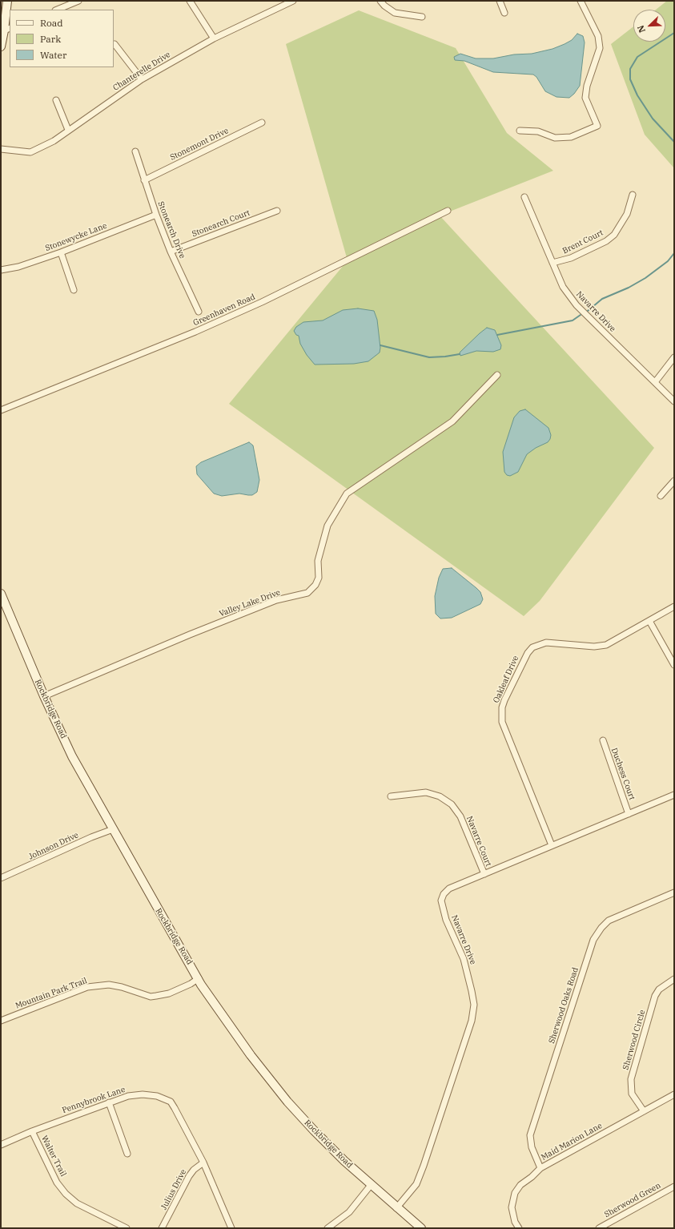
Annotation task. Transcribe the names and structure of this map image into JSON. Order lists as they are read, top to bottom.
{
  "streets": {
    "main road": ["Rockbridge Road"],
    "street": [
      "Chanterelle Drive",
      "Stonemont Drive",
      "Stonearch Court",
      "Stonearch Drive",
      "Stonewycke Lane",
      "Brent Court",
      "Greenhaven Road",
      "Navarre Drive",
      "Valley Lake Drive",
      "Oakleaf Drive",
      "Duchess Court",
      "Navarre Court",
      "Johnson Drive",
      "Mountain Park Trail",
      "Sherwood Oaks Road",
      "Sherwood Circle",
      "Pennybrook Lane",
      "Maid Marion Lane",
      "Walter Trail",
      "Julius Drive",
      "Sherwood Green"
    ]
  },
  "crossings": [
    ["Stonemont Drive", "Stonearch Drive"],
    ["Stonearch Court", "Stonearch Drive"],
    ["Stonearch Drive", "Stonewycke Lane"],
    ["Brent Court", "Navarre Drive"],
    ["Navarre Drive", "Oakleaf Drive"],
    ["Navarre Drive", "Rockbridge Road"],
    ["Navarre Drive", "Duchess Court"],
    ["Navarre Drive", "Navarre Court"],
    ["Valley Lake Drive", "Rockbridge Road"],
    ["Rockbridge Road", "Johnson Drive"],
    ["Rockbridge Road", "Mountain Park Trail"],
    ["Sherwood Oaks Road", "Maid Marion Lane"],
    ["Sherwood Circle", "Maid Marion Lane"],
    ["Pennybrook Lane", "Walter Trail"],
    ["Pennybrook Lane", "Julius Drive"]
  ],
  "legend": ["Road", "Park", "Water"],
  "north": "bottom left"
}
